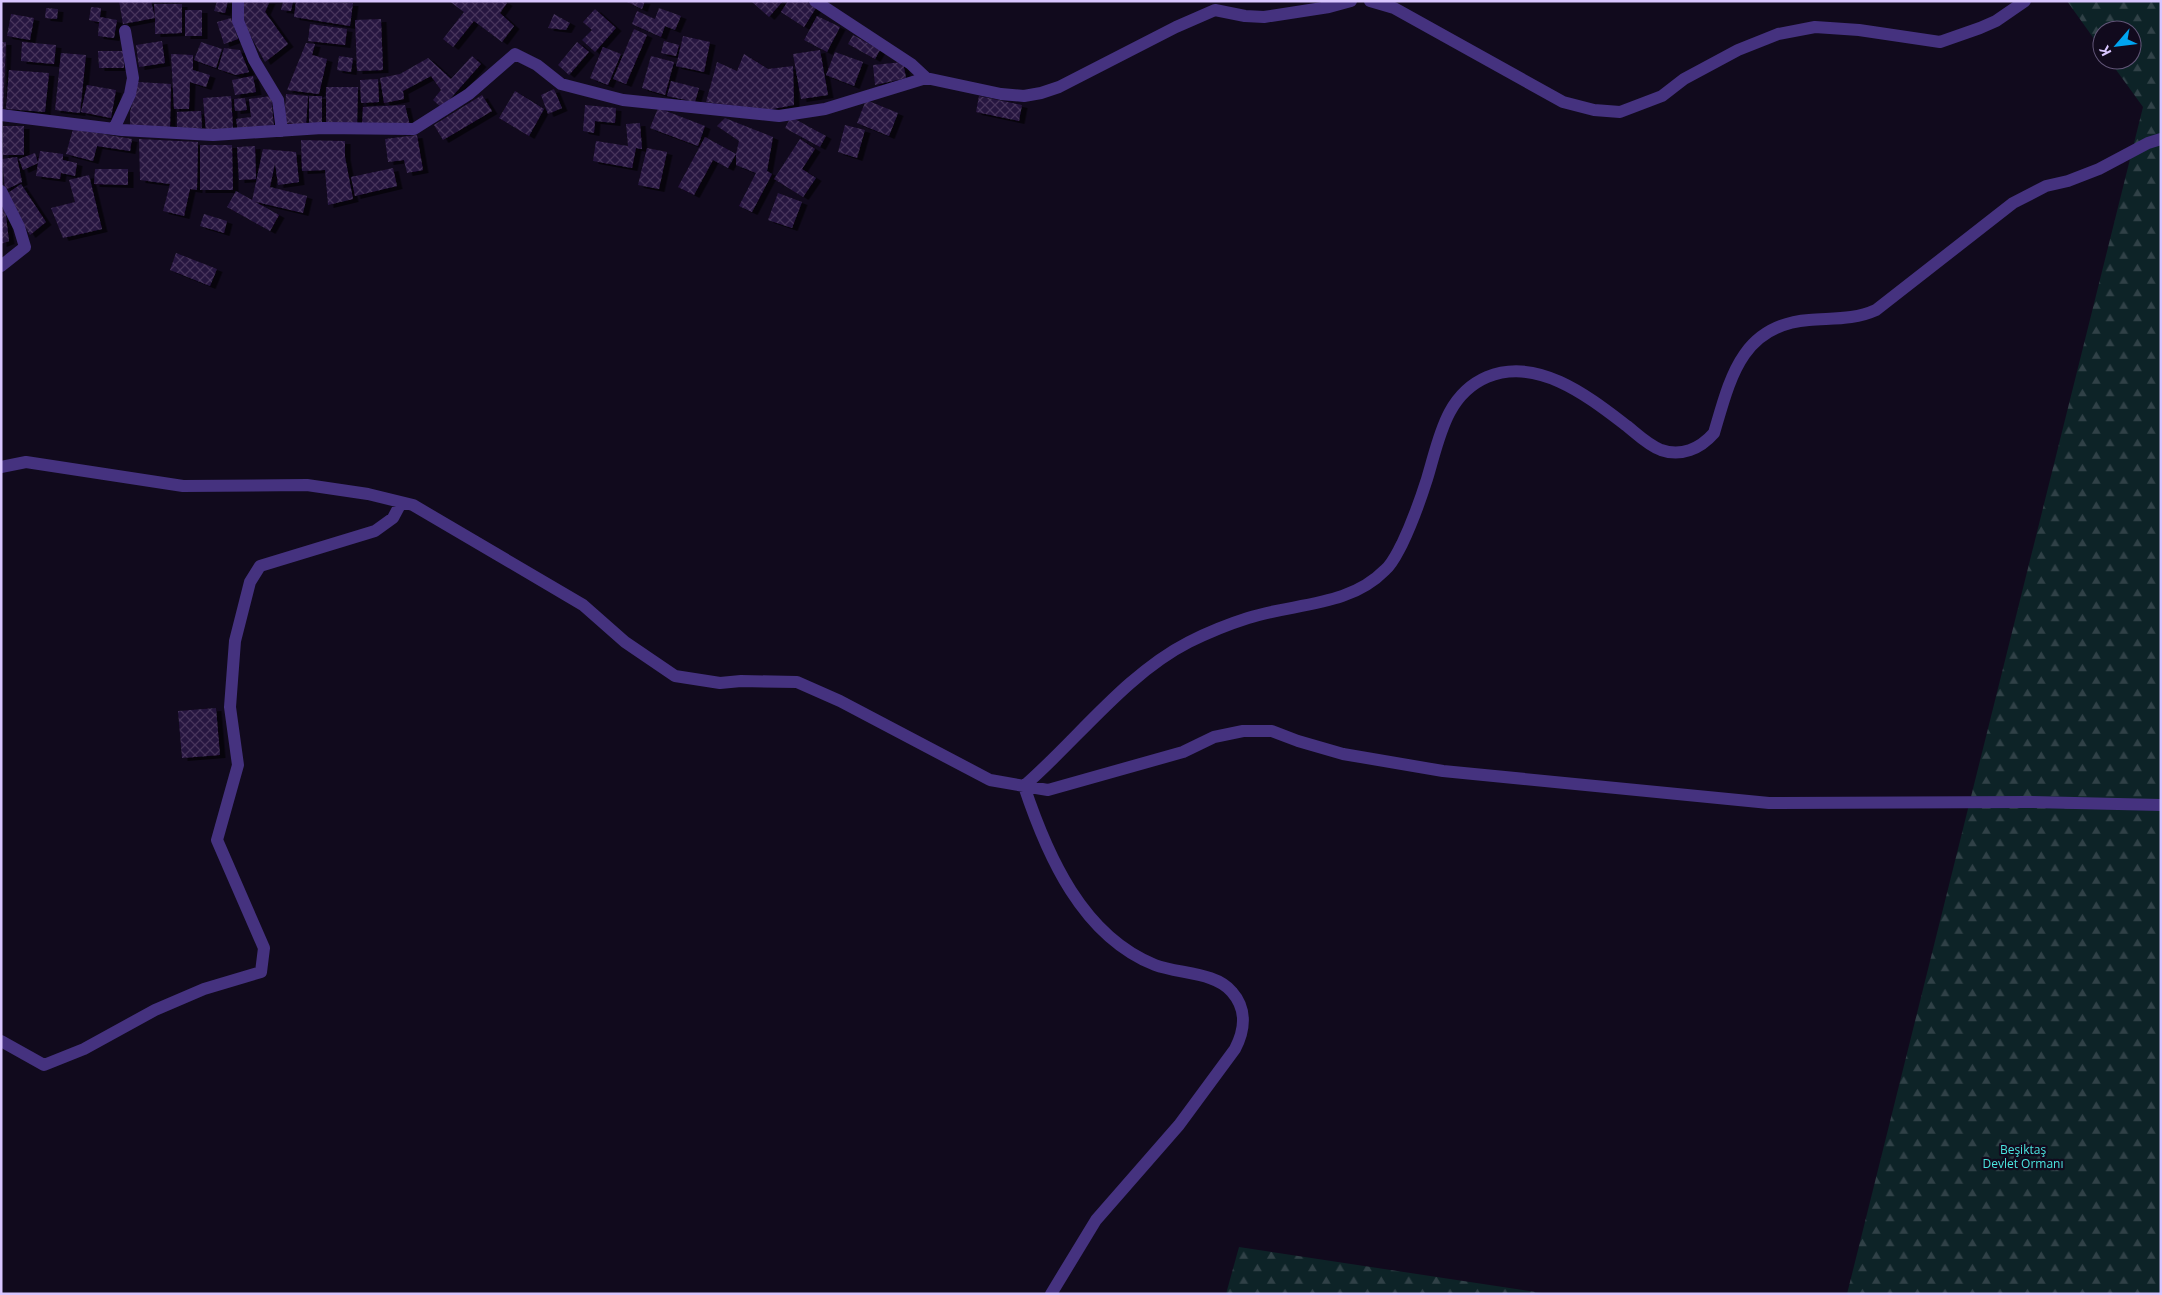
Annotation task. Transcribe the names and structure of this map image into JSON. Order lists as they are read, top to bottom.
{
  "parks": ["Beşiktaş Devlet Ormanı"],
  "north": "bottom left"
}
